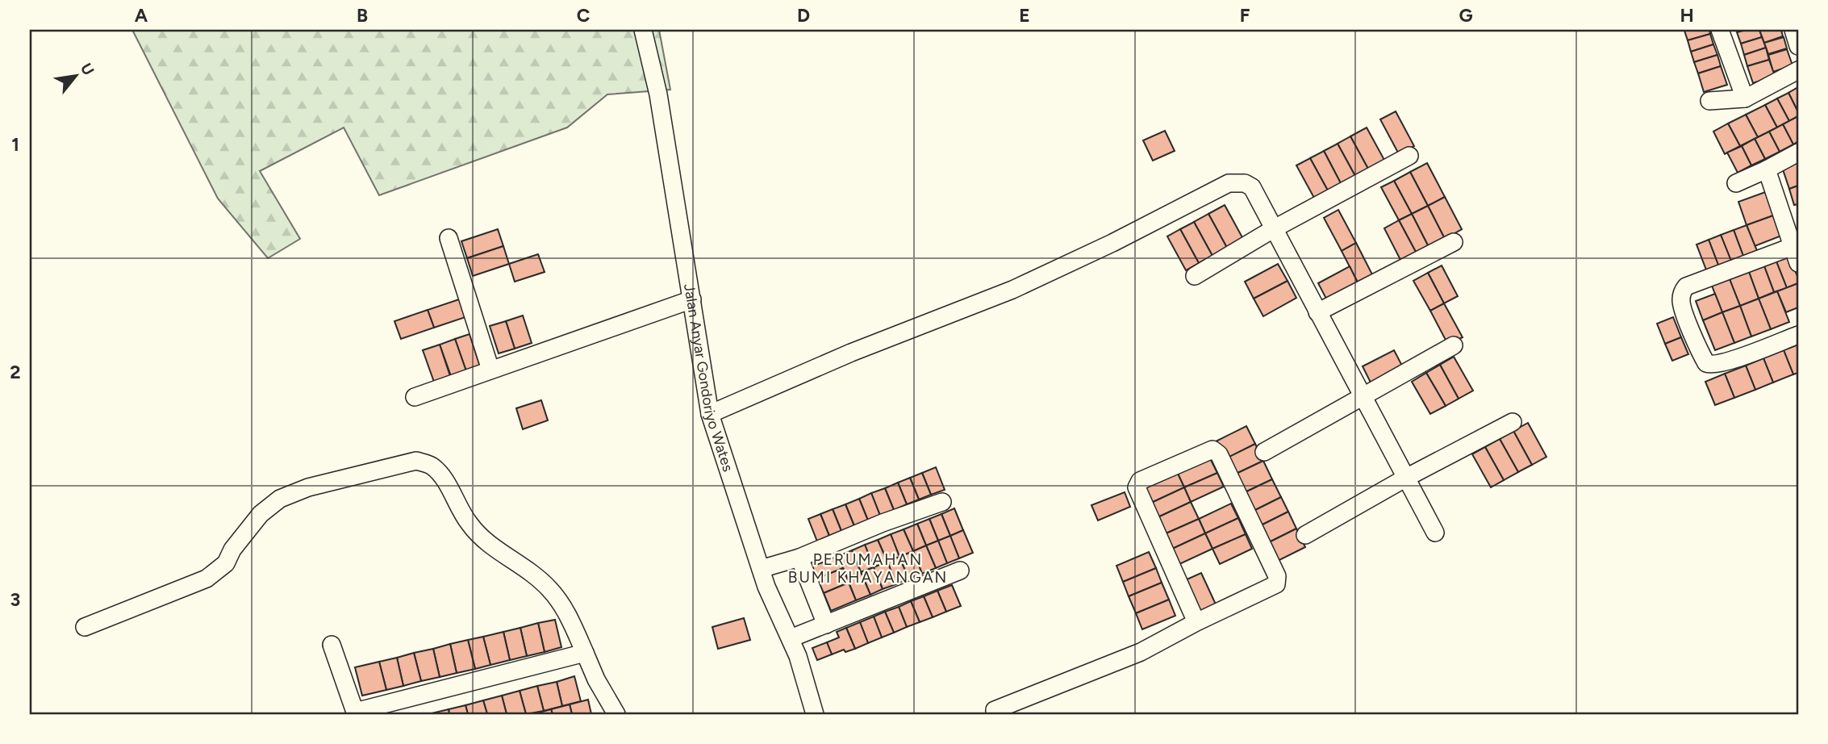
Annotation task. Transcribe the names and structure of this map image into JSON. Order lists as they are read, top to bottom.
{
  "streets": {
    "street": ["Jalan Anyar Gondoriyo Wates"]
  },
  "districts": ["PERUMAHAN BUMI KHAYANGAN"],
  "north": "top right",
  "grid": {
    "columns": [
      "A",
      "B",
      "C",
      "D",
      "E",
      "F",
      "G",
      "H"
    ],
    "rows": ["1", "2", "3"]
  }
}
